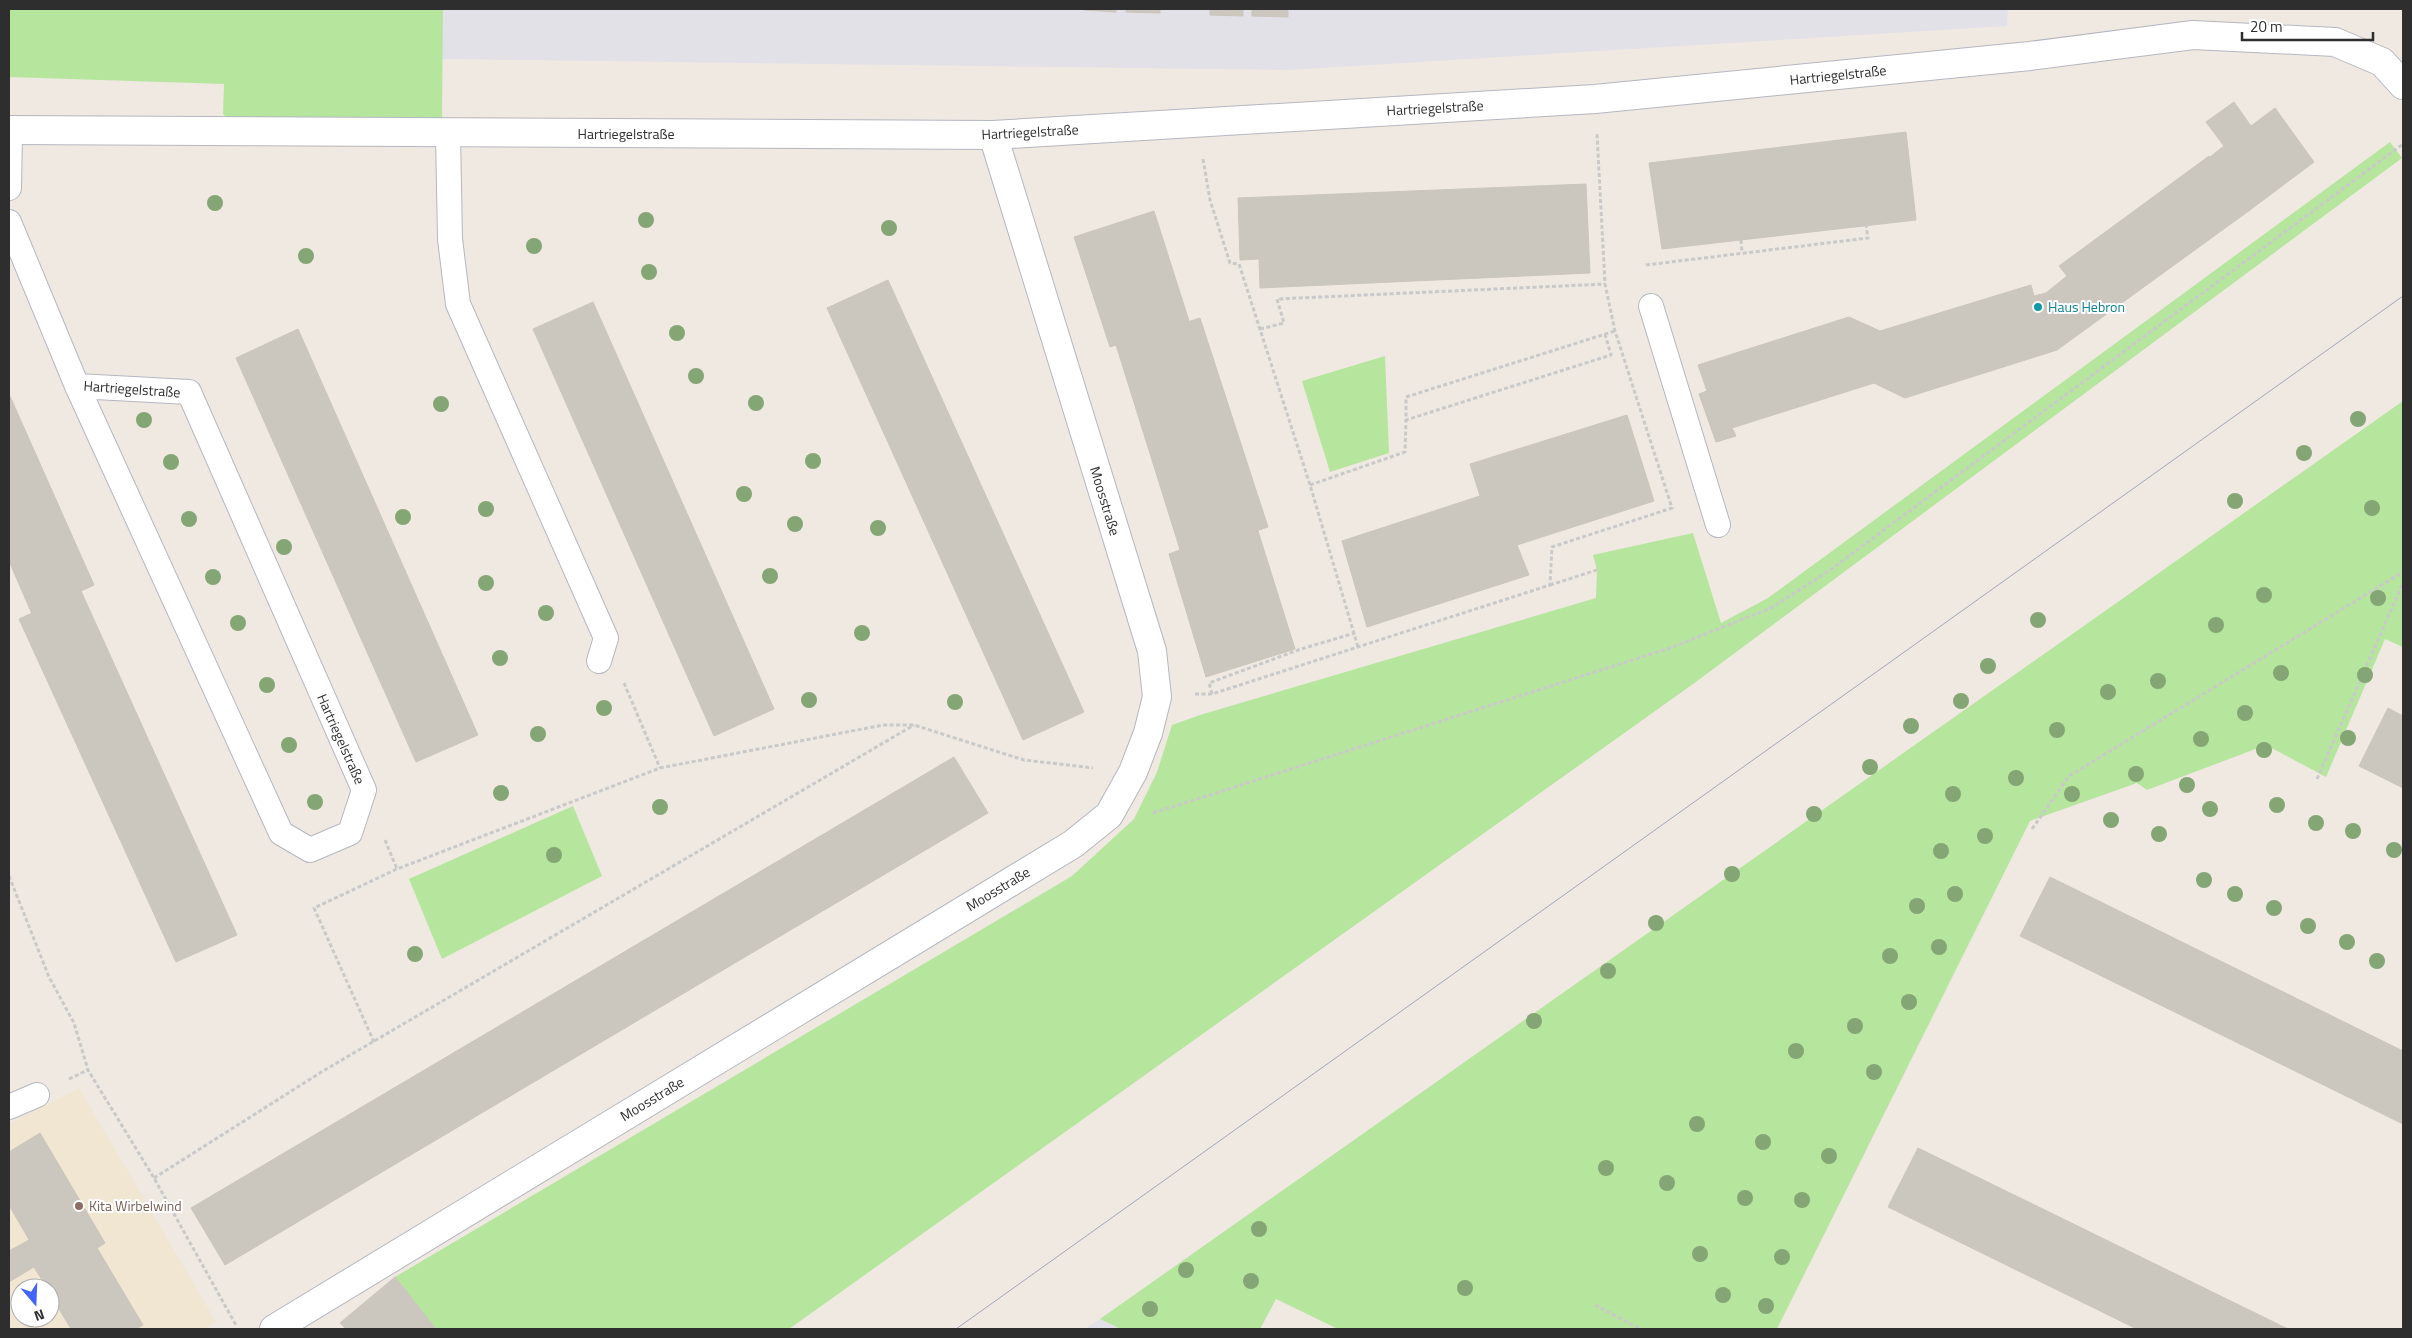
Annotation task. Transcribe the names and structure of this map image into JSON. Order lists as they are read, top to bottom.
{
  "streets": {
    "street": ["Hartriegelstraße", "Moosstraße"]
  },
  "crossings": [
    ["Hartriegelstraße", "Moosstraße"]
  ],
  "places": ["Haus Hebron", "Kita Wirbelwind"],
  "scale_bar": "20 m",
  "north": "bottom"
}
